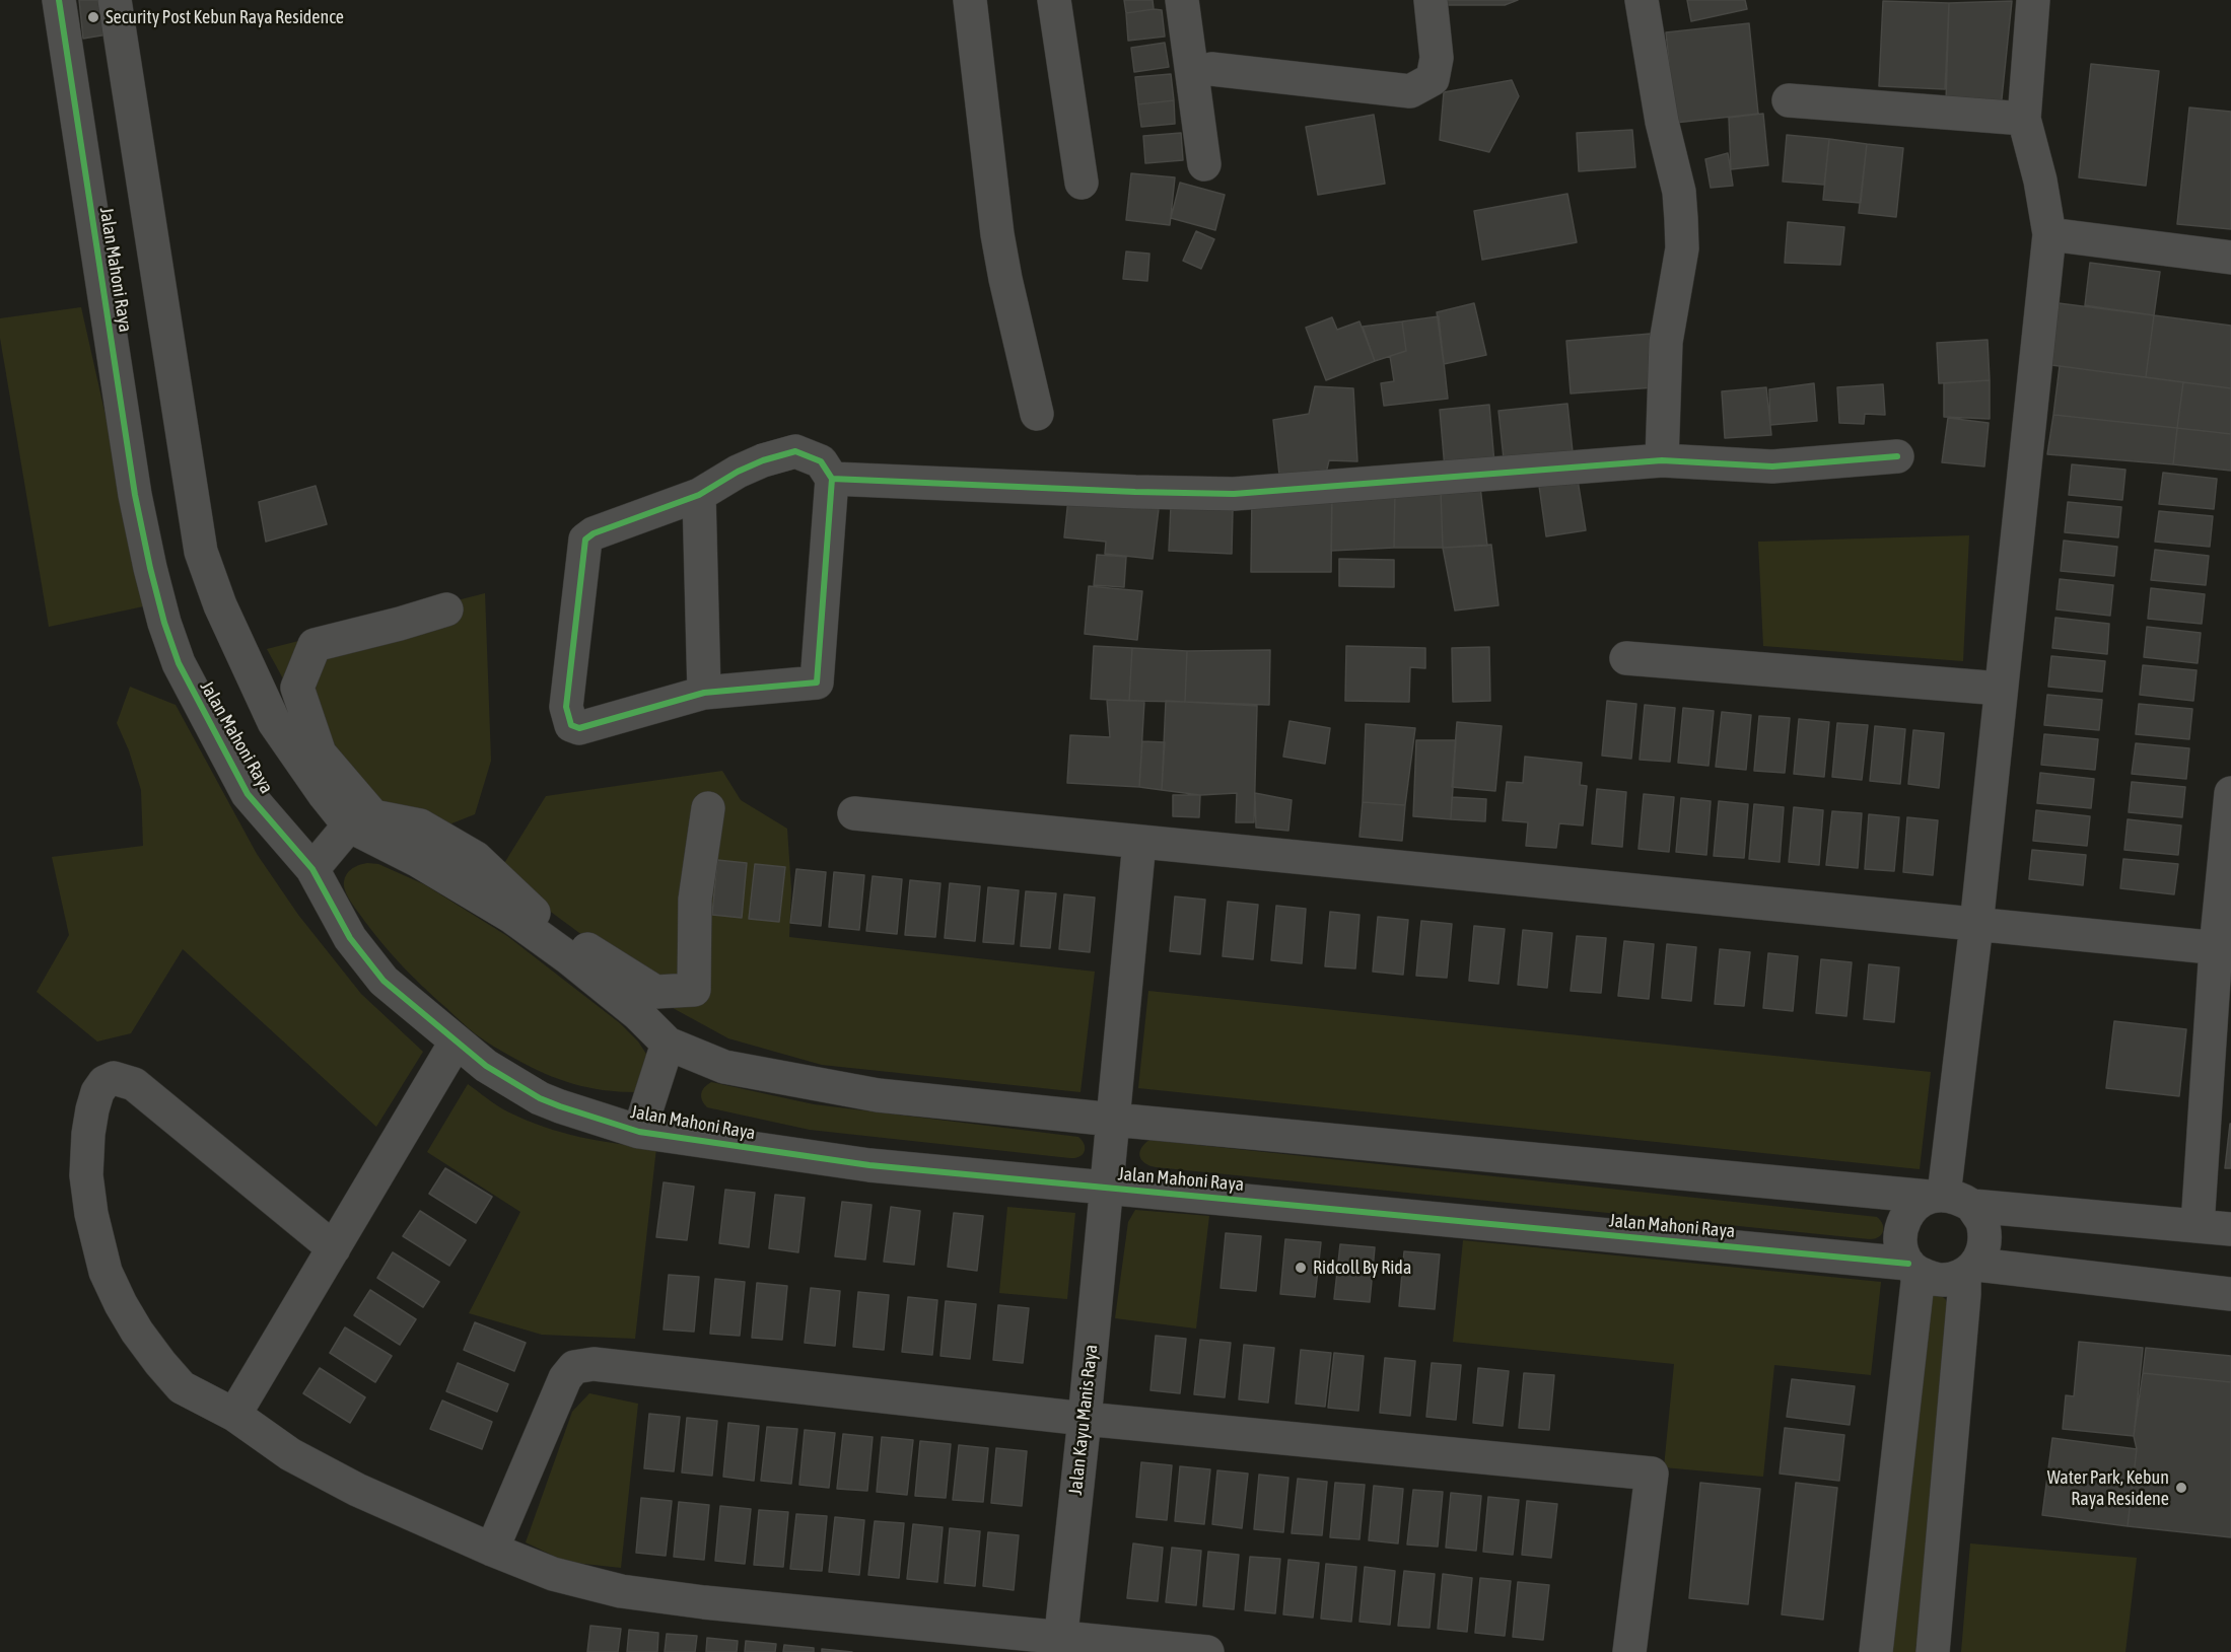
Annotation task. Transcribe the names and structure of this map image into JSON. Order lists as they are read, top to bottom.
{
  "streets": {
    "street": ["Jalan Mahoni Raya", "Jalan Kayu Manis Raya"]
  },
  "crossings": [
    ["Jalan Mahoni Raya", "Jalan Kayu Manis Raya"]
  ],
  "places": ["Security Post Kebun Raya Residence", "Ridcoll By Rida", "Water Park, Kebun Raya Residene"]
}
